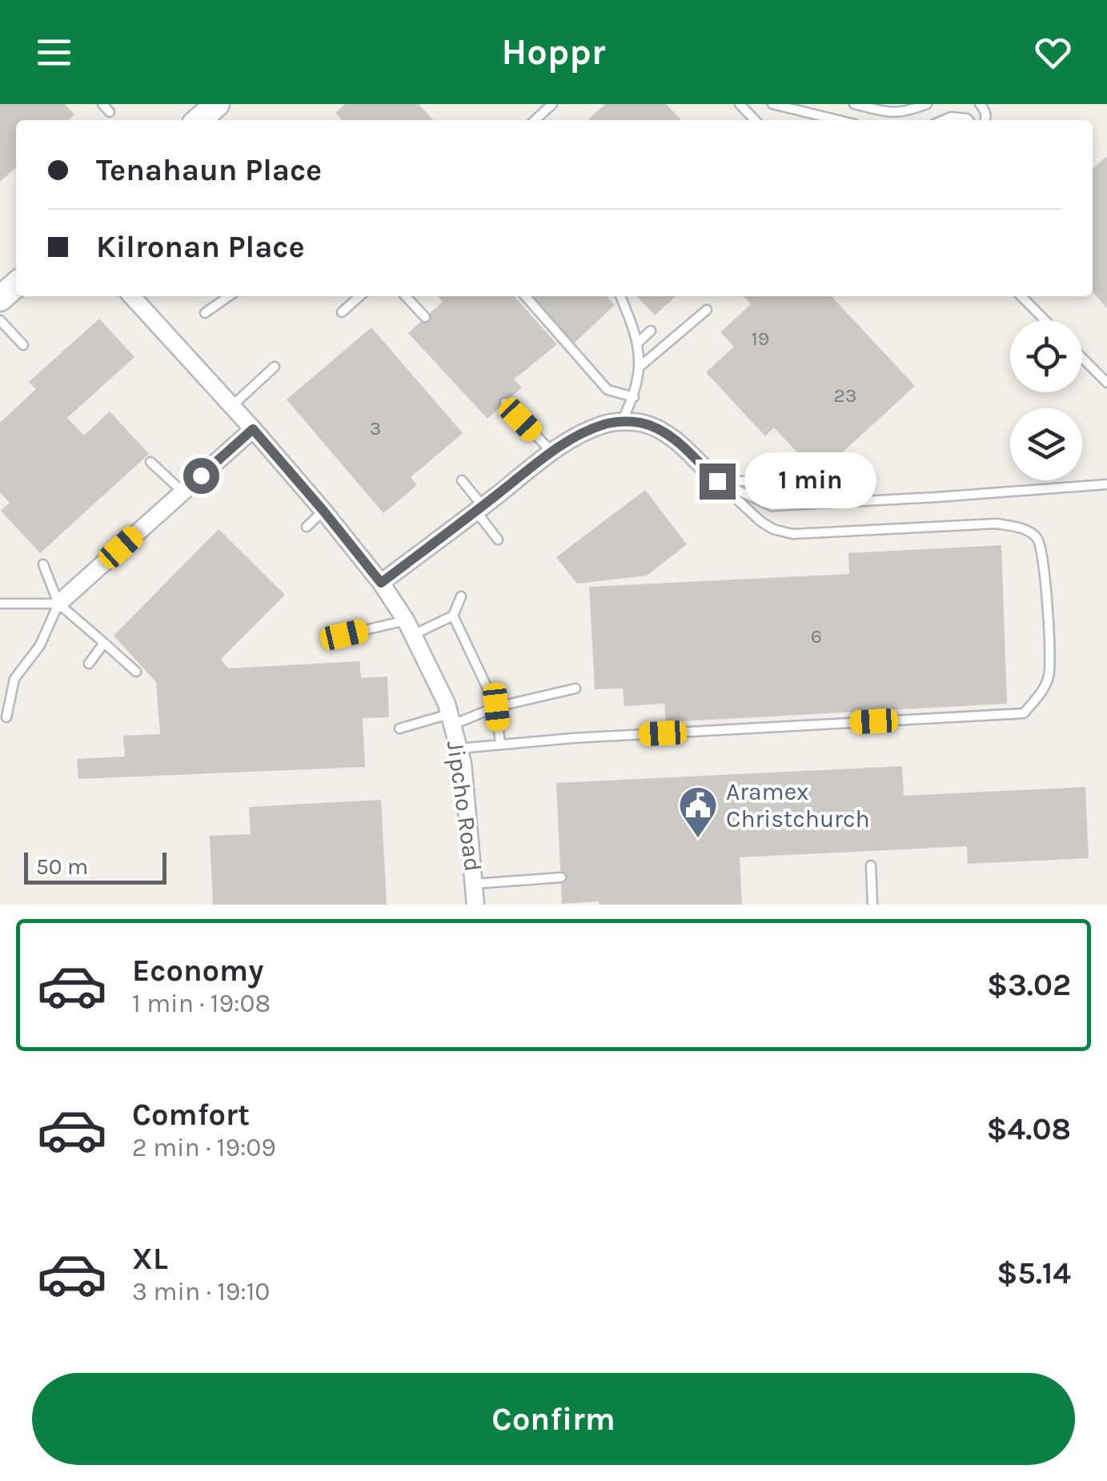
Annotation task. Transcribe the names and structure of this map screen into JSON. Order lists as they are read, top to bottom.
{
  "streets": {
    "street": ["Jipcho Road"]
  },
  "places": {
    "public building": ["Aramex Christchurch"]
  },
  "house_numbers": [
    "19",
    "23",
    "3",
    "6"
  ],
  "scale_bar": "50 m",
  "page": {
    "header": "Hoppr",
    "banner": ["Tenahaun Place", "Kilronan Place"],
    "bubble": "1 min",
    "scale": "50 m",
    "list": [
      {
        "name": "Economy",
        "note": "1 min · 19:08",
        "value": "$3.02"
      },
      {
        "name": "Comfort",
        "note": "2 min · 19:09",
        "value": "$4.08"
      },
      {
        "name": "XL",
        "note": "3 min · 19:10",
        "value": "$5.14"
      }
    ],
    "buttons": "Confirm"
  }
}
